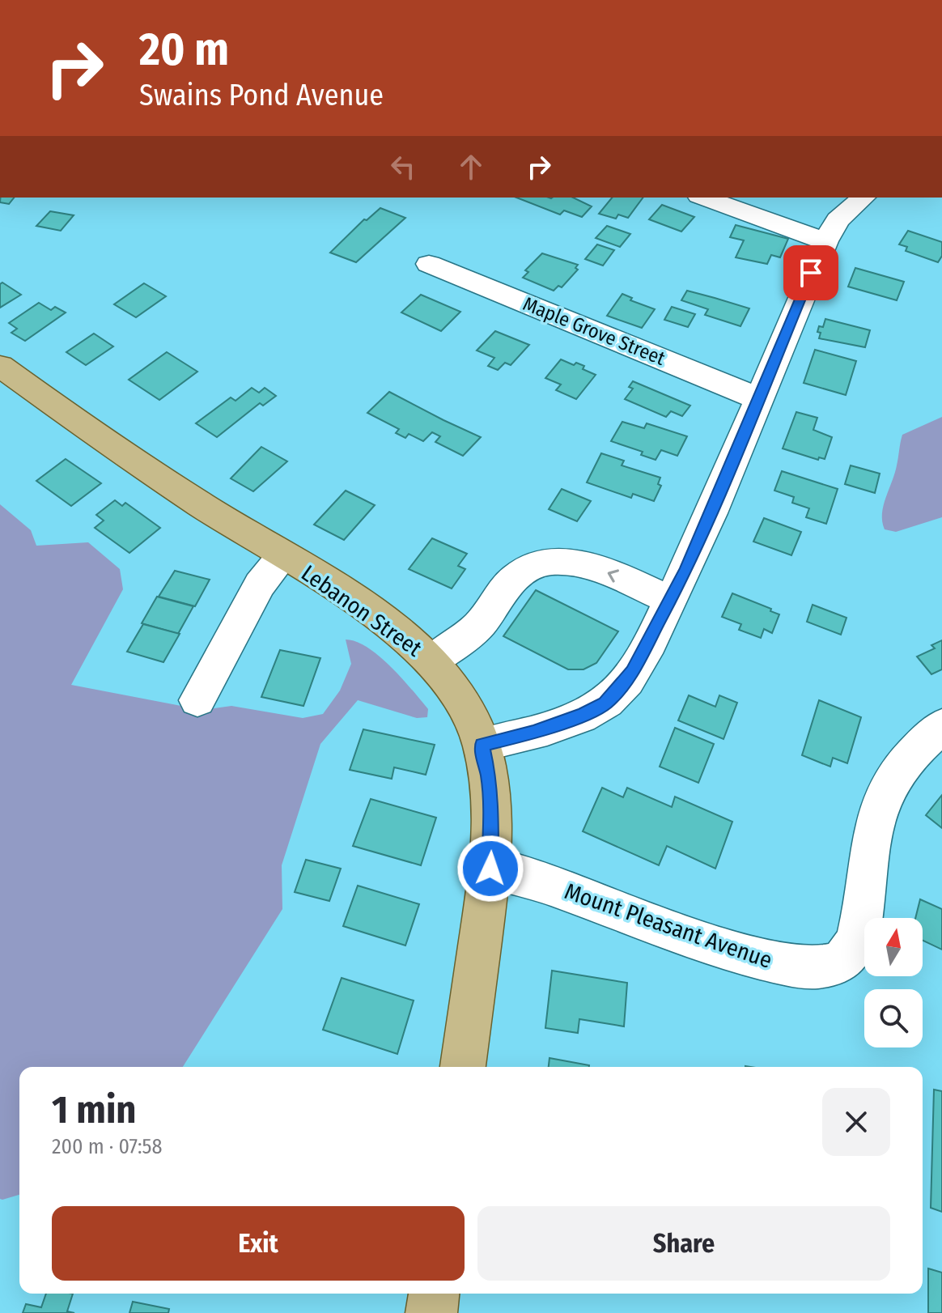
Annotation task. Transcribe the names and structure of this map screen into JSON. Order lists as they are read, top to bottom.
{
  "streets": {
    "main road": ["Lebanon Street"],
    "street": ["Maple Grove Street", "Mount Pleasant Avenue"]
  },
  "crossings": [
    ["Lebanon Street", "Mount Pleasant Avenue"]
  ],
  "north": "top",
  "page": {
    "turn": ["20 m", "Swains Pond Avenue"],
    "heading": ["1 min", "200 m · 07:58"],
    "buttons": ["Exit", "Share"]
  }
}
